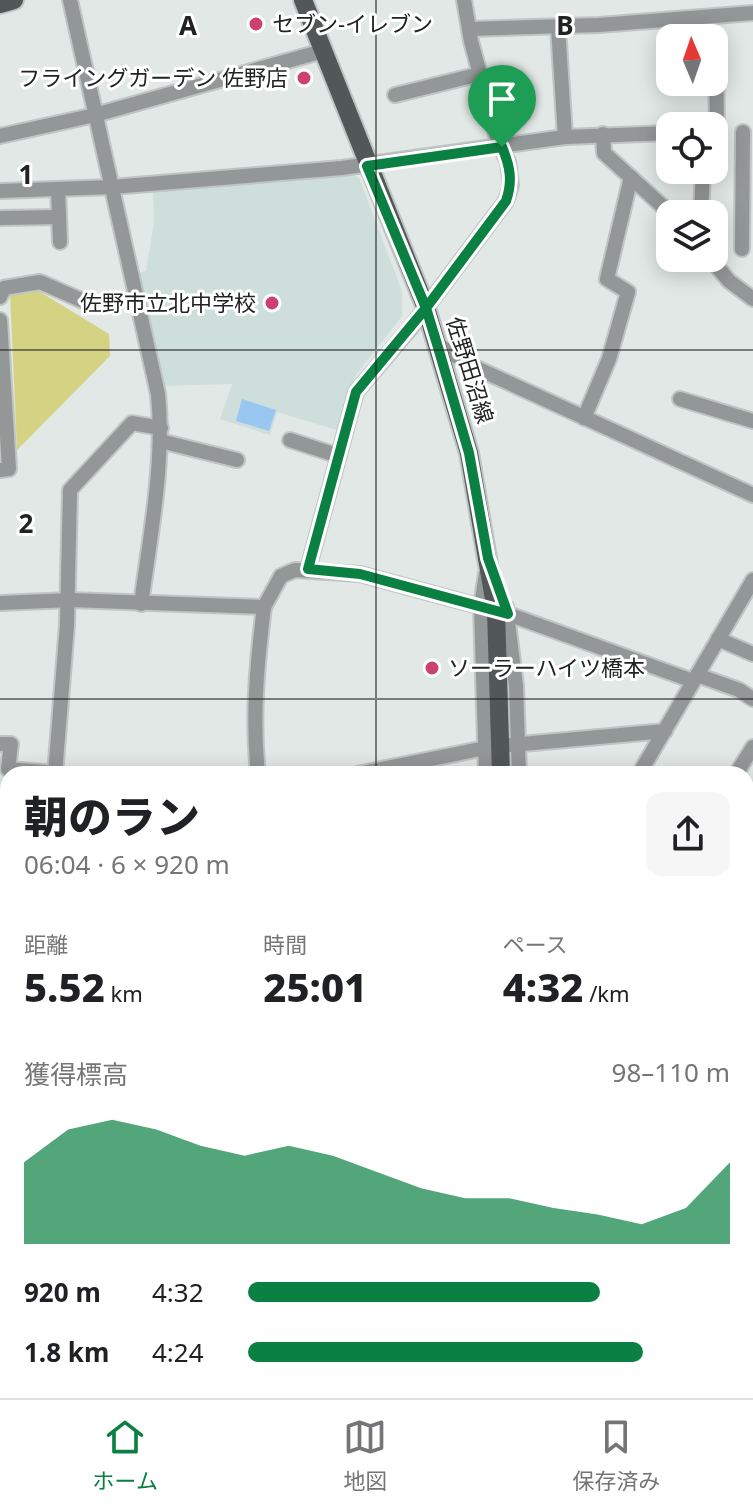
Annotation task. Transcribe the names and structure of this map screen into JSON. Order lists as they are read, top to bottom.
{
  "streets": {
    "main road": ["佐野田沼線"]
  },
  "places": [
    "セブン-イレブン",
    "フライングガーデン 佐野店",
    "佐野市立北中学校",
    "ソーラーハイツ橋本"
  ],
  "north": "top",
  "page": {
    "heading": ["朝のラン", "06:04 · 6 × 920 m"],
    "stats": [
      ["距離", "5.52 km"],
      ["時間", "25:01"],
      ["ペース", "4:32 /km"]
    ],
    "chart": ["獲得標高", "98–110 m"],
    "list": [
      {
        "name": "920 m",
        "note": "4:32"
      },
      {
        "name": "1.8 km",
        "note": "4:24"
      }
    ],
    "tabs": ["ホーム", "地図", "保存済み"]
  },
  "grid": {
    "columns": ["A", "B"],
    "rows": ["1", "2"]
  }
}
